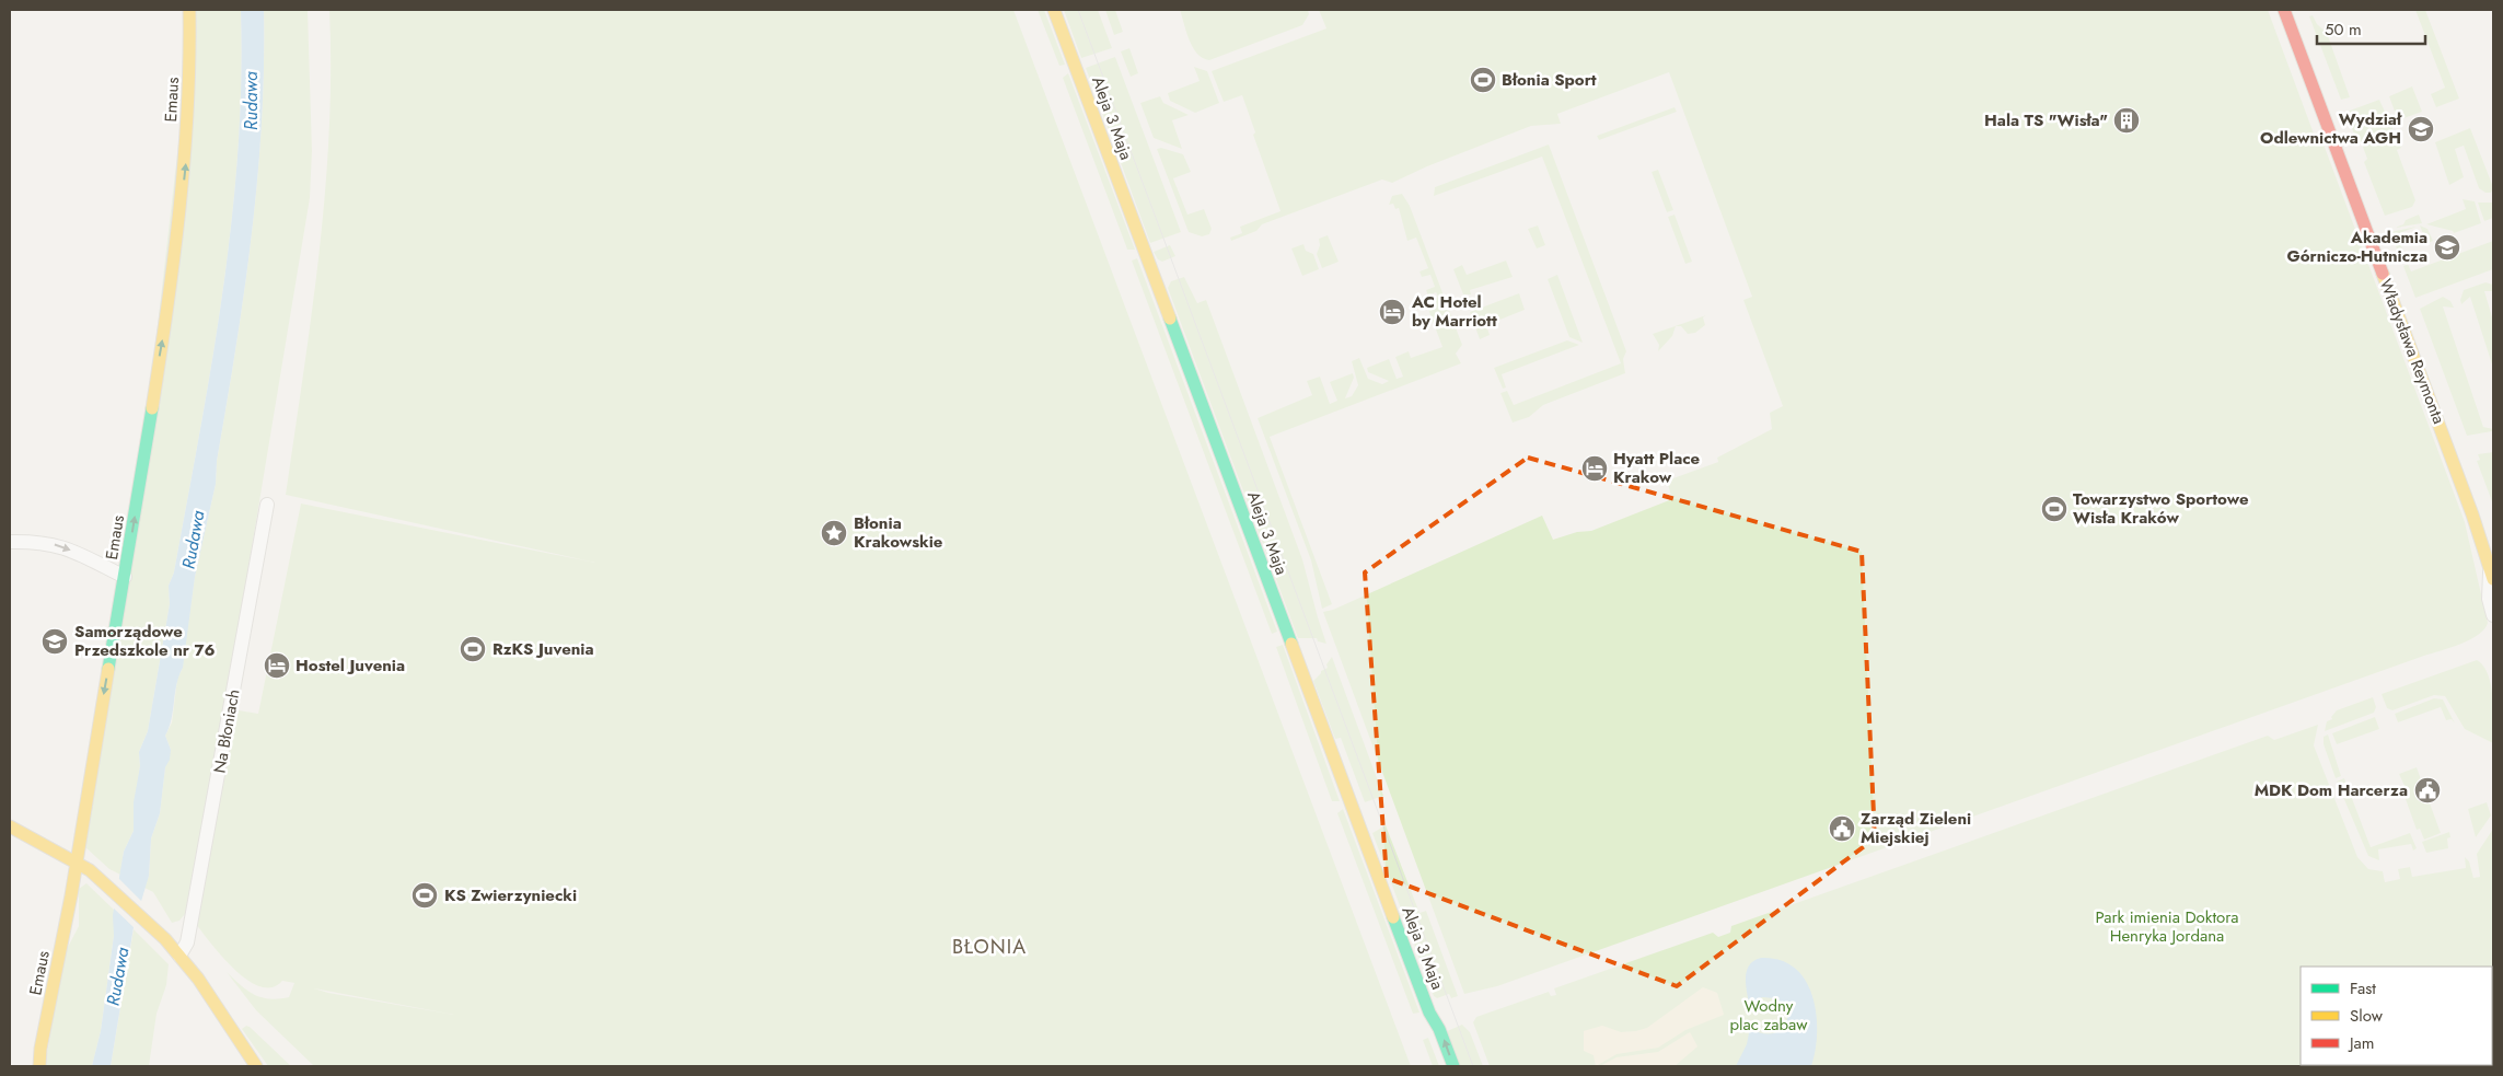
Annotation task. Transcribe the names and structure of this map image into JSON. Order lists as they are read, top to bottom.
{
  "streets": {
    "street": [
      "Emaus",
      "Aleja 3 Maja",
      "Władysława Reymonta",
      "Na Błoniach"
    ]
  },
  "one_way": ["Aleja 3 Maja"],
  "districts": ["BŁONIA"],
  "water": ["Rudawa"],
  "parks": ["Park imienia Doktora Henryka Jordana", "Wodny plac zabaw"],
  "places": {
    "sports": [
      "Błonia Sport",
      "Towarzystwo Sportowe Wisła Kraków",
      "RzKS Juvenia",
      "KS Zwierzyniecki"
    ],
    "building": ["Hala TS \"Wisła\""],
    "school or university": ["Wydział Odlewnictwa AGH", "Akademia Górniczo-Hutnicza", "Samorządowe Przedszkole nr 76"],
    "hotel": ["AC Hotel by Marriott", "Hyatt Place Krakow", "Hostel Juvenia"],
    "place": ["Błonia Krakowskie"],
    "public building": ["MDK Dom Harcerza", "Zarząd Zieleni Miejskiej"]
  },
  "legend": ["Fast", "Slow", "Jam"],
  "scale_bar": "50 m"
}
